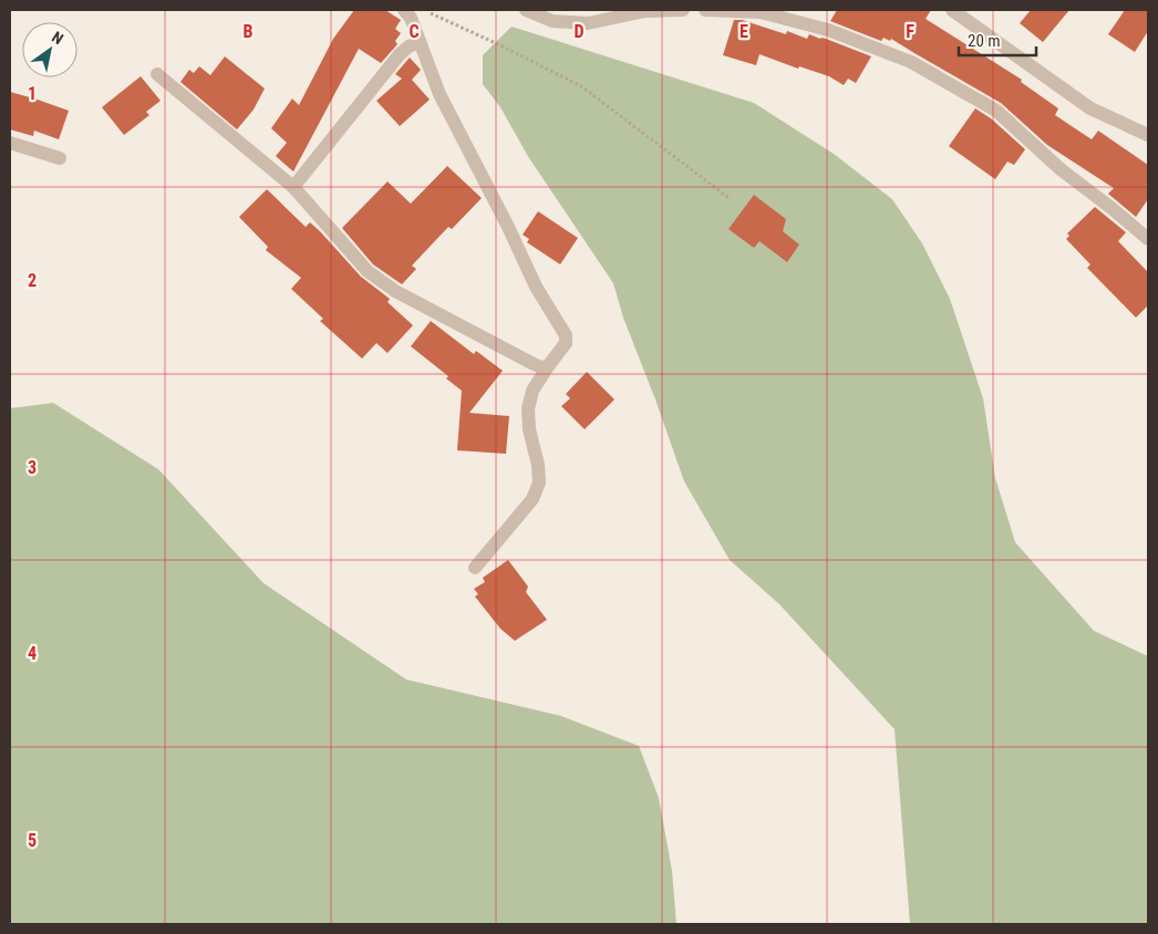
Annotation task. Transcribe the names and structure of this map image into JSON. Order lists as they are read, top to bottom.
{
  "scale_bar": "20 m",
  "north": "top right",
  "grid": {
    "columns": [
      "B",
      "C",
      "D",
      "E",
      "F"
    ],
    "rows": [
      "1",
      "2",
      "3",
      "4",
      "5"
    ]
  }
}
